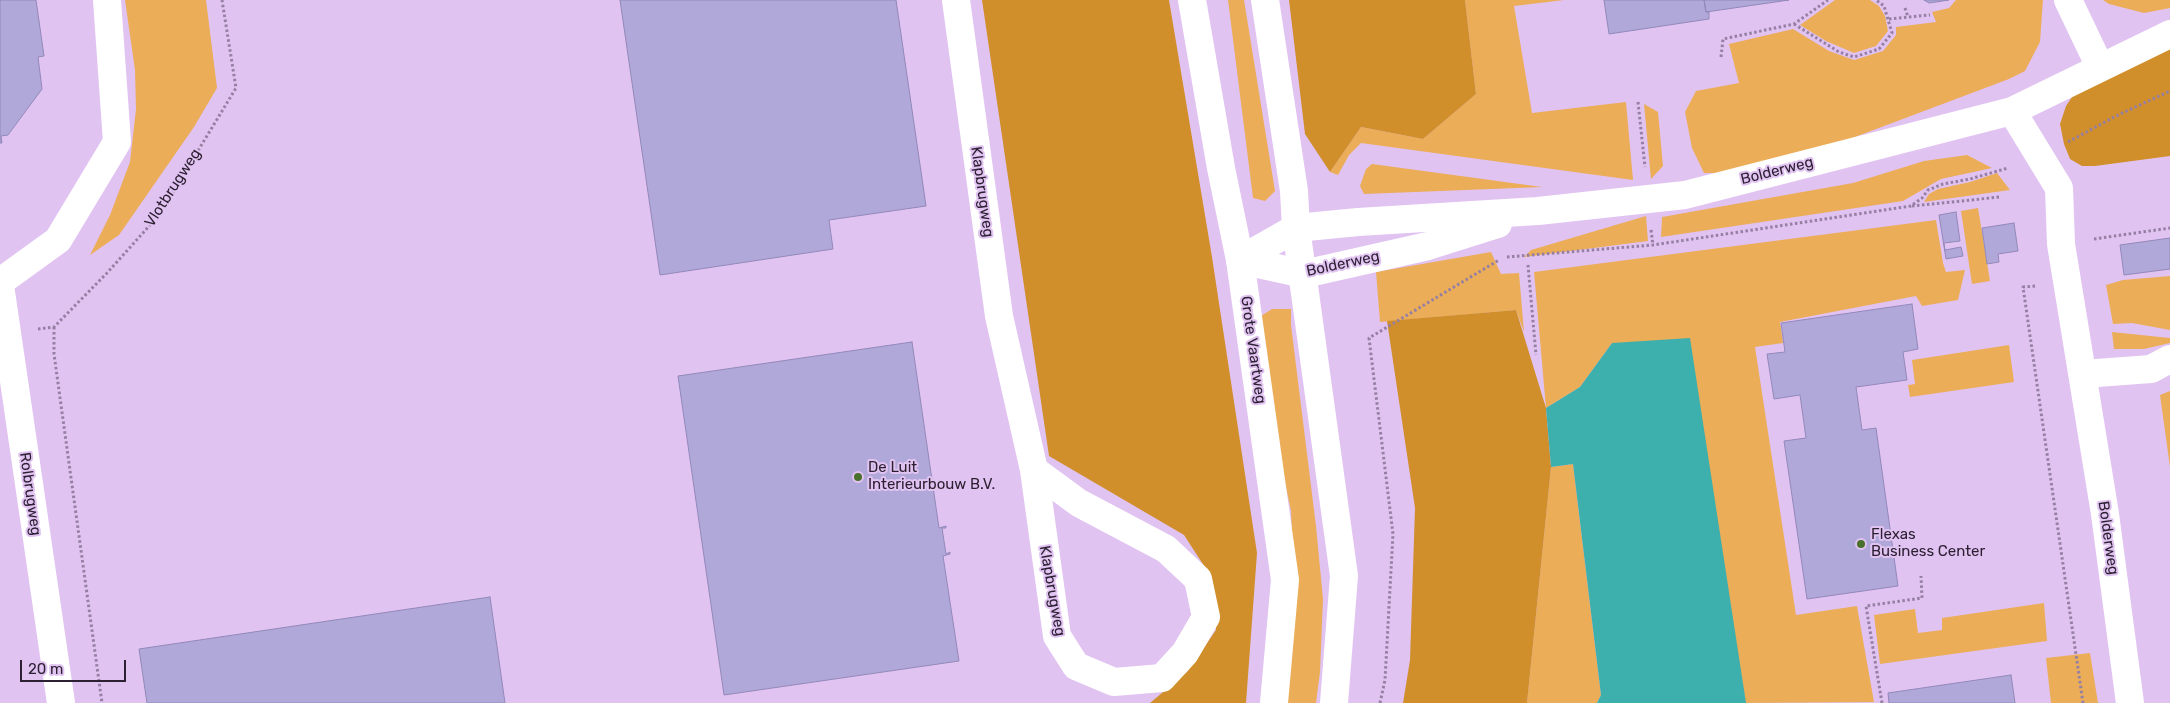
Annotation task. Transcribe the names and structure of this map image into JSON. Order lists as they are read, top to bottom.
{
  "streets": {
    "street": [
      "Bolderweg",
      "Klapbrugweg",
      "Grote Vaartweg",
      "Rolbrugweg"
    ],
    "path": ["Vlotbrugweg"]
  },
  "crossings": [
    ["Bolderweg", "Grote Vaartweg"]
  ],
  "places": ["De Luit Interieurbouw B.V.", "Flexas Business Center"],
  "scale_bar": "20 m"
}
